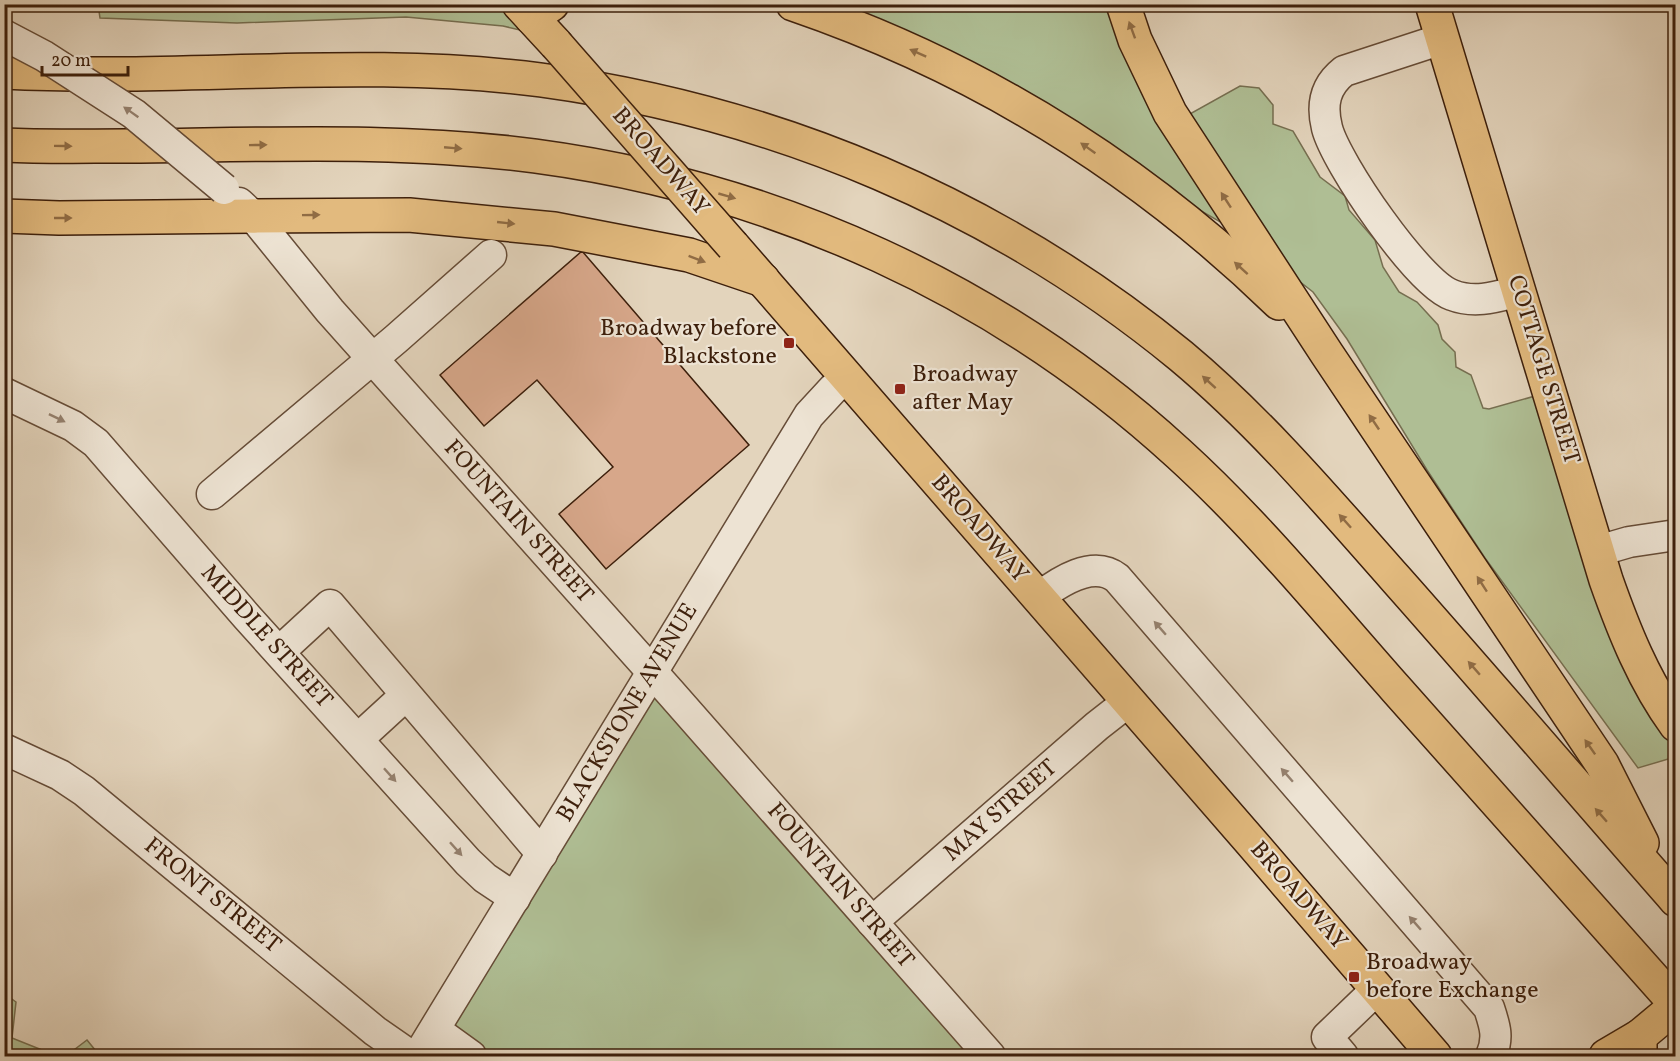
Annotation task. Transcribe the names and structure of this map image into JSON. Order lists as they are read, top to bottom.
{
  "streets": {
    "main road": ["BROADWAY", "COTTAGE STREET"],
    "street": [
      "FOUNTAIN STREET",
      "MIDDLE STREET",
      "BLACKSTONE AVENUE",
      "MAY STREET",
      "FRONT STREET"
    ]
  },
  "crossings": [
    ["BROADWAY", "BLACKSTONE AVENUE"],
    ["BROADWAY", "MAY STREET"],
    ["FOUNTAIN STREET", "BLACKSTONE AVENUE"],
    ["FOUNTAIN STREET", "MAY STREET"],
    ["MIDDLE STREET", "BLACKSTONE AVENUE"]
  ],
  "places": {
    "transit": ["Broadway before Blackstone", "Broadway after May", "Broadway before Exchange"]
  },
  "scale_bar": "20 m"
}
